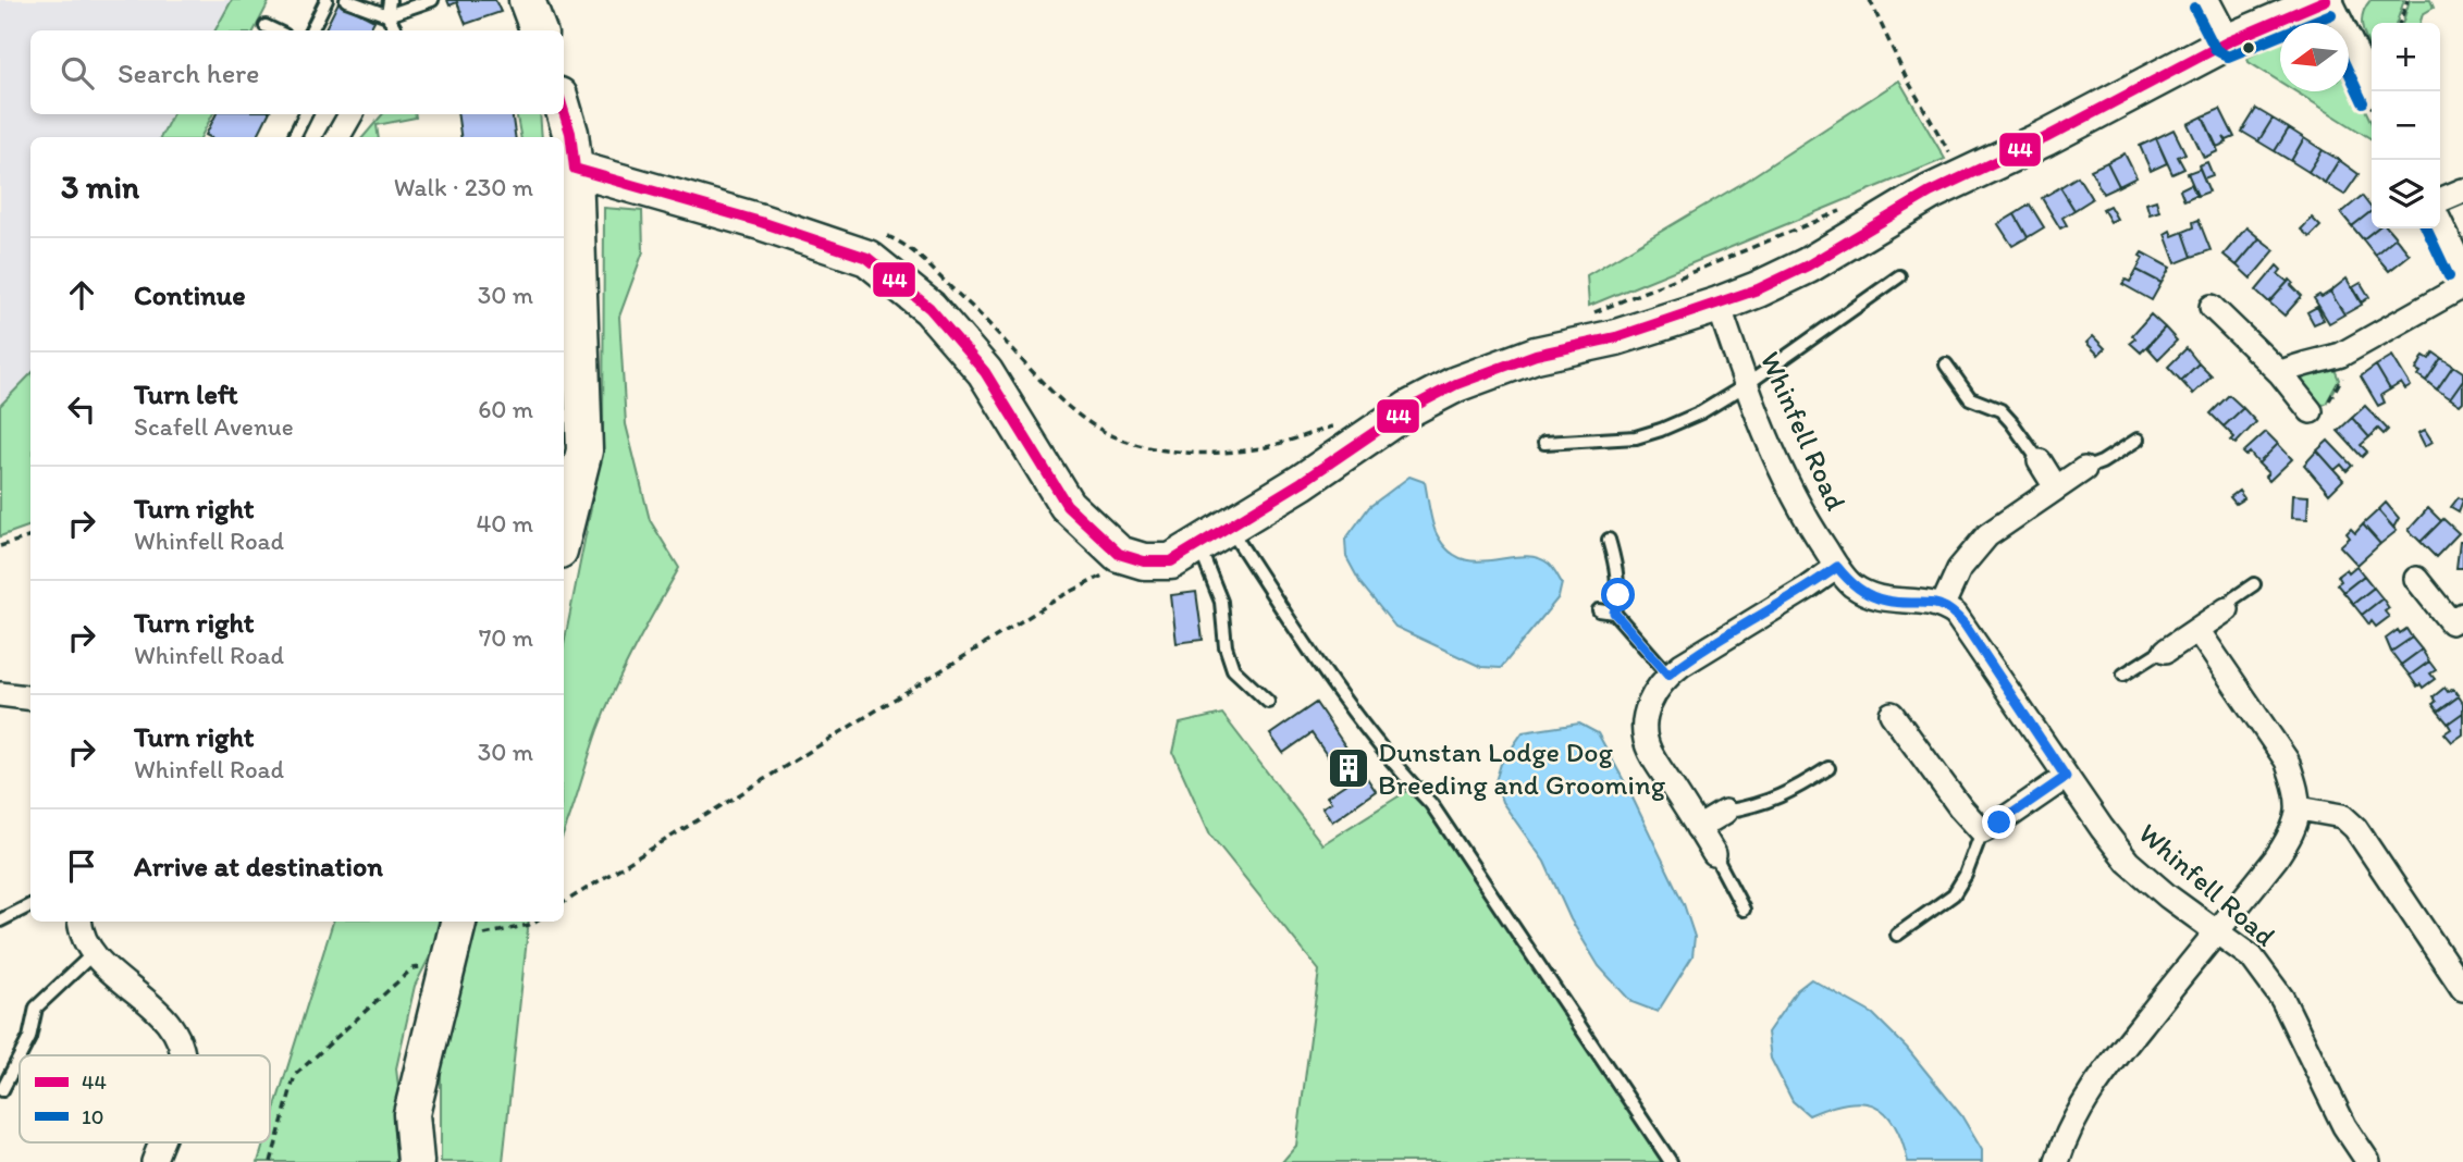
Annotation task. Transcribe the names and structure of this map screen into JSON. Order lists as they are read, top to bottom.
{
  "streets": {
    "street": ["Whinfell Road"]
  },
  "places": {
    "building": ["Dunstan Lodge Dog Breeding and Grooming"]
  },
  "lines": ["transit line 44", "transit line 10"],
  "legend": ["44", "10"],
  "north": "left",
  "page": {
    "map_buttons": ["+", "−"],
    "search": "Search here",
    "heading": ["3 min", "Walk · 230 m"],
    "list": [
      ["Continue", "30 m"],
      ["Turn left", "Scafell Avenue", "60 m"],
      ["Turn right", "Whinfell Road", "40 m"],
      ["Turn right", "Whinfell Road", "70 m"],
      ["Turn right", "Whinfell Road", "30 m"],
      "Arrive at destination"
    ]
  }
}
